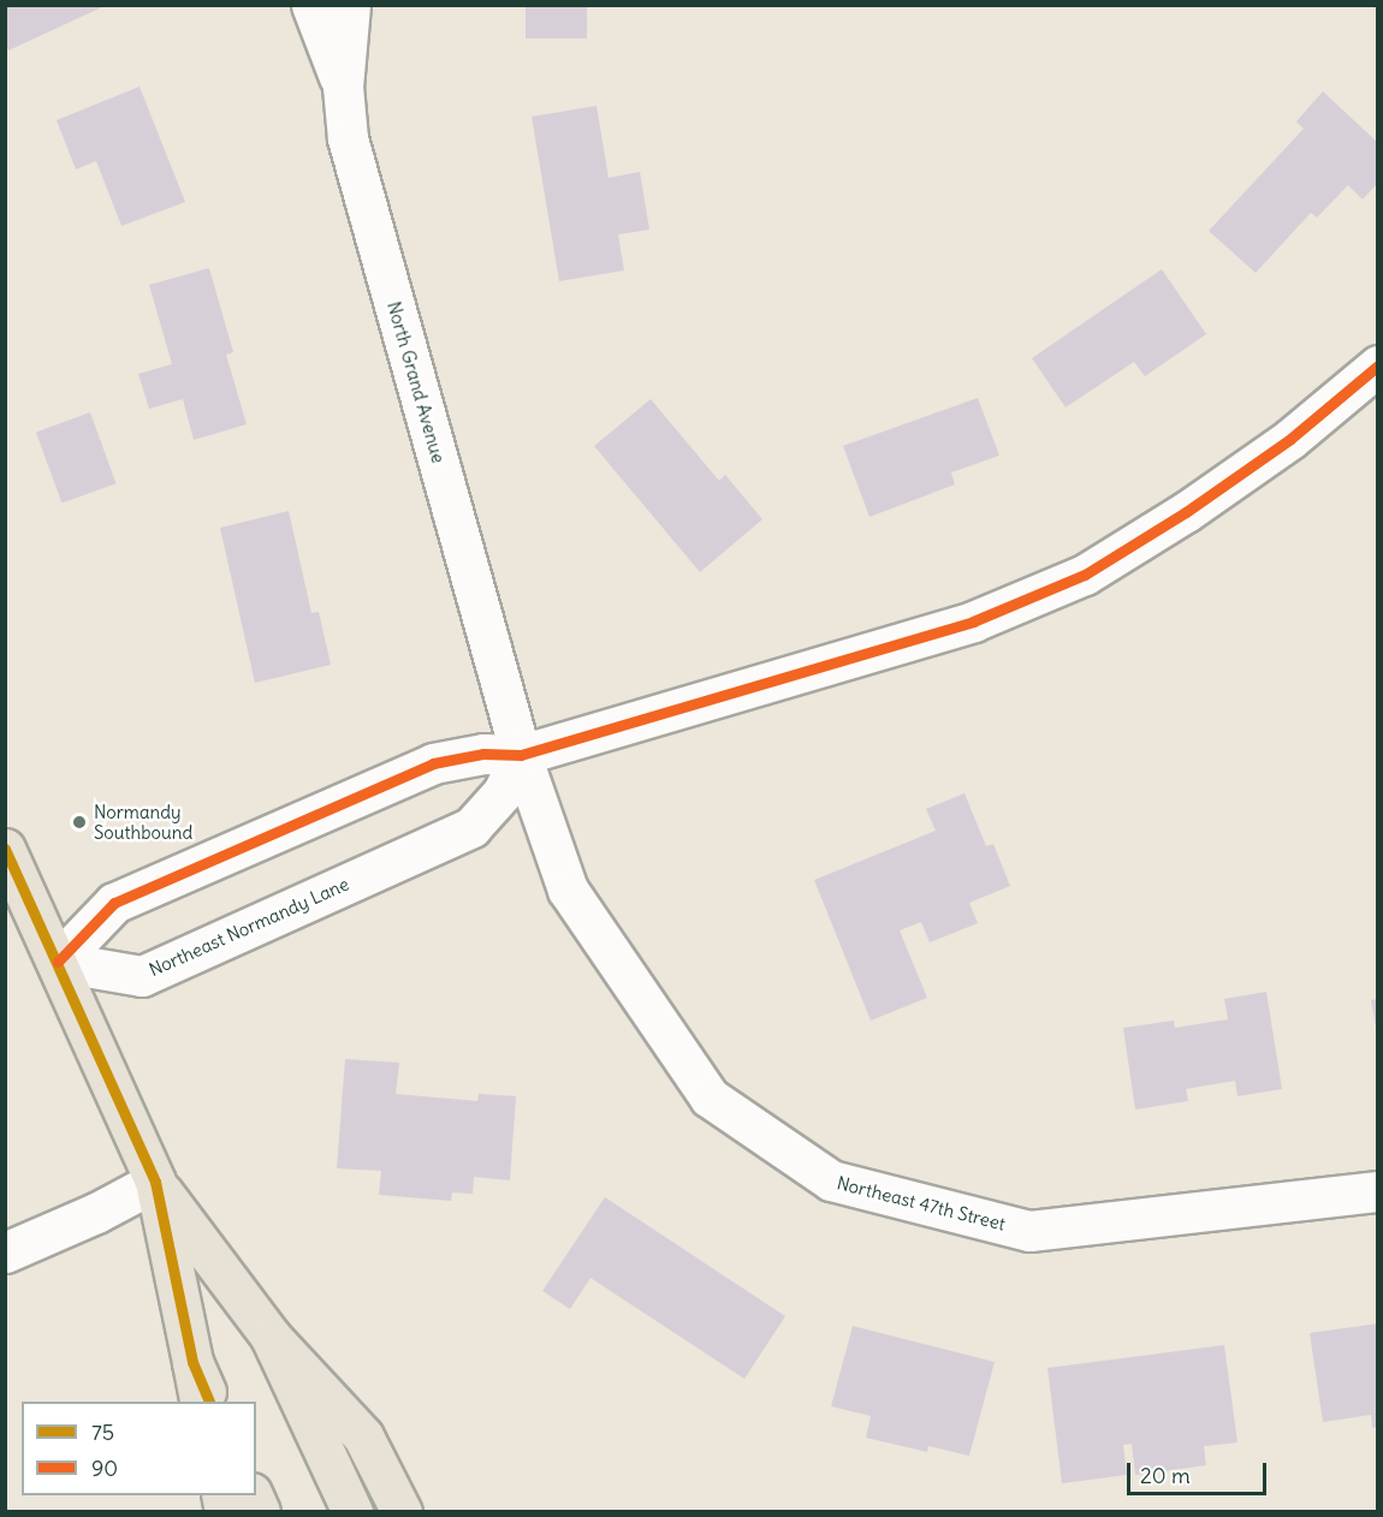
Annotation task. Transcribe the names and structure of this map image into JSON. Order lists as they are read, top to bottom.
{
  "streets": {
    "street": ["North Grand Avenue", "Northeast Normandy Lane", "Northeast 47th Street"]
  },
  "crossings": [
    ["North Grand Avenue", "Northeast Normandy Lane"],
    ["North Grand Avenue", "Northeast 47th Street"],
    ["Northeast Normandy Lane", "Northeast 47th Street"]
  ],
  "places": ["Normandy Southbound"],
  "lines": ["transit line 90", "transit line 75"],
  "legend": ["75", "90"],
  "scale_bar": "20 m"
}
